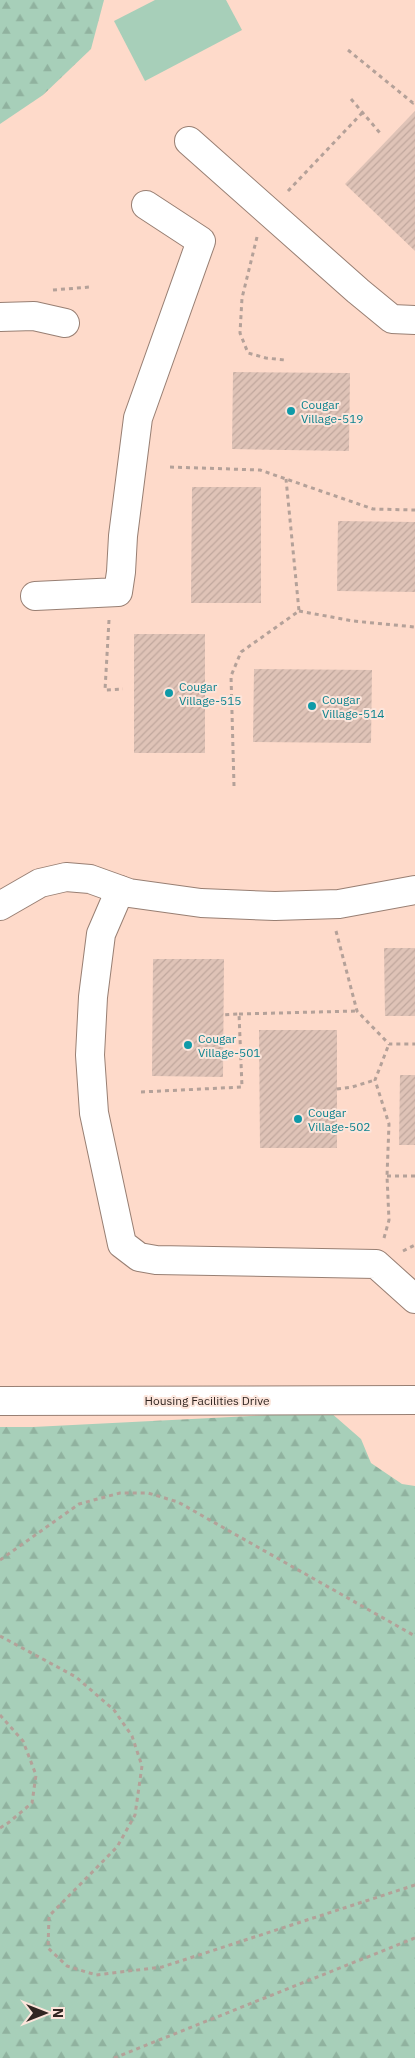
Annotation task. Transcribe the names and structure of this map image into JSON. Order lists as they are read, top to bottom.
{
  "streets": {
    "street": ["Housing Facilities Drive"]
  },
  "places": [
    "Cougar Village-519",
    "Cougar Village-515",
    "Cougar Village-514",
    "Cougar Village-501",
    "Cougar Village-502"
  ],
  "north": "right"
}
